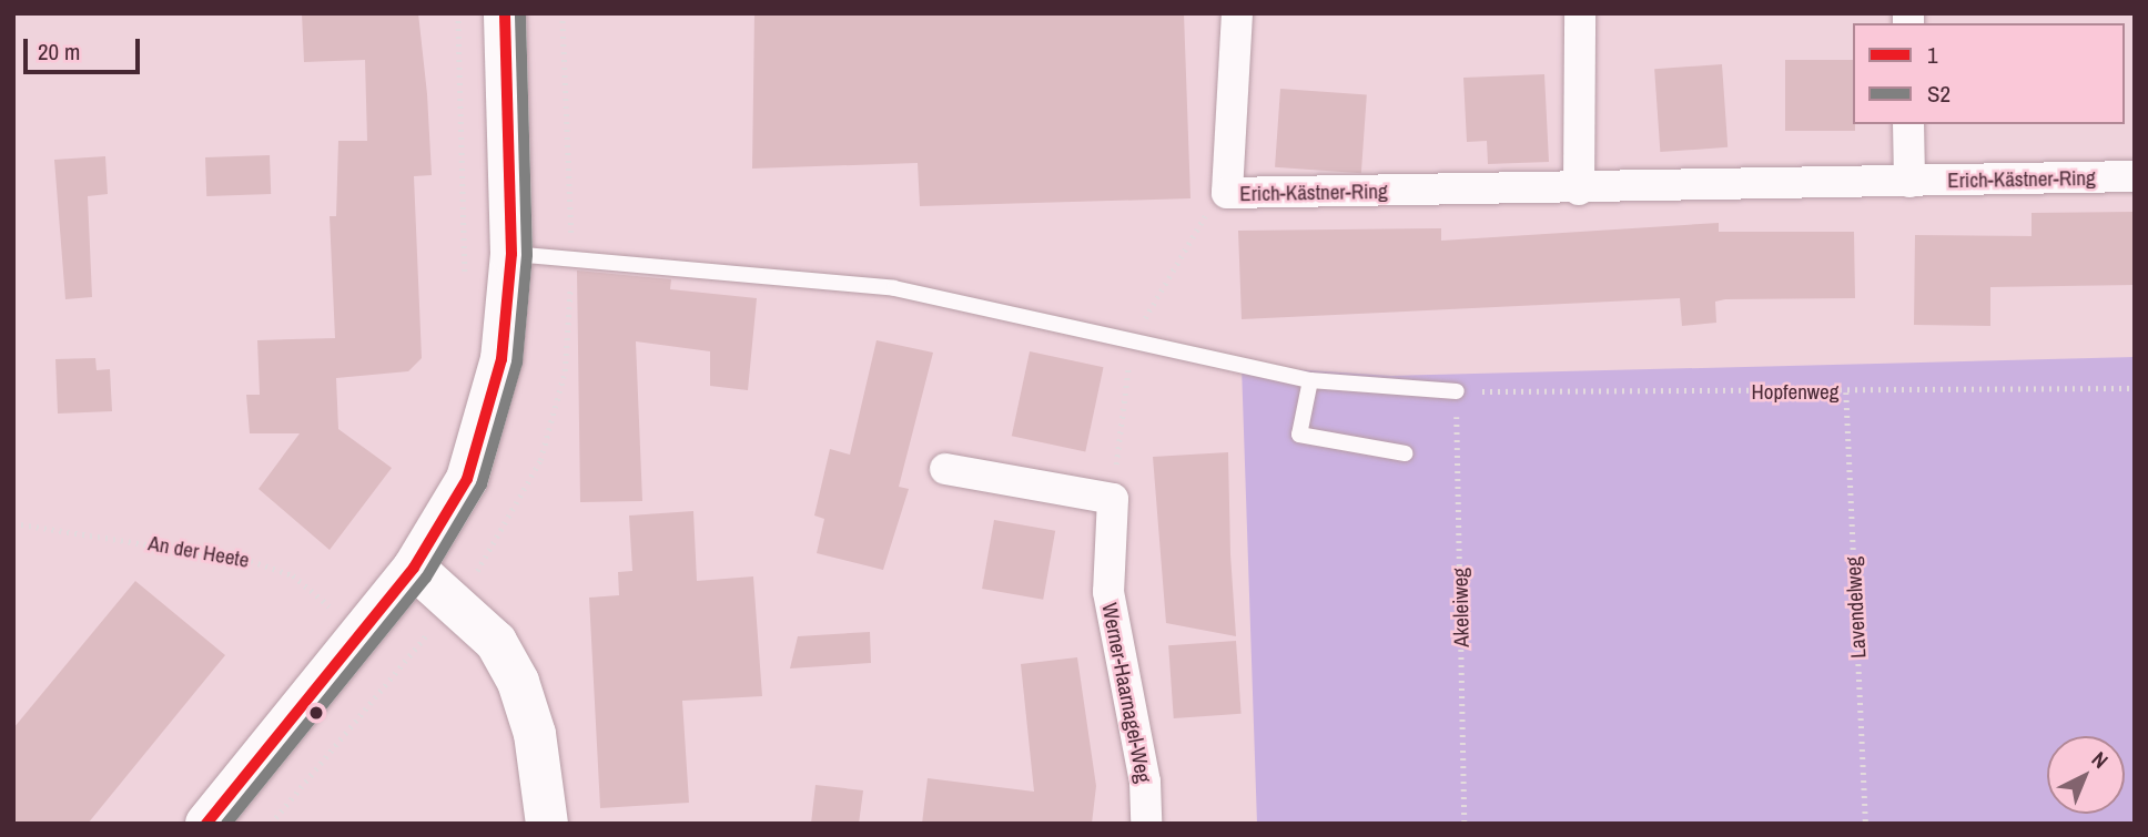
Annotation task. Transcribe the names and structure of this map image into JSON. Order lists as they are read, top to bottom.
{
  "streets": {
    "street": ["Erich-Kästner-Ring", "Werner-Haarnagel-Weg"],
    "path": [
      "Hopfenweg",
      "An der Heete",
      "Akeleiweg",
      "Lavendelweg"
    ]
  },
  "crossings": [
    ["Hopfenweg", "Akeleiweg"],
    ["Hopfenweg", "Lavendelweg"]
  ],
  "lines": ["transit line 1", "transit line S2"],
  "legend": ["1", "S2"],
  "scale_bar": "20 m",
  "north": "top right"
}
